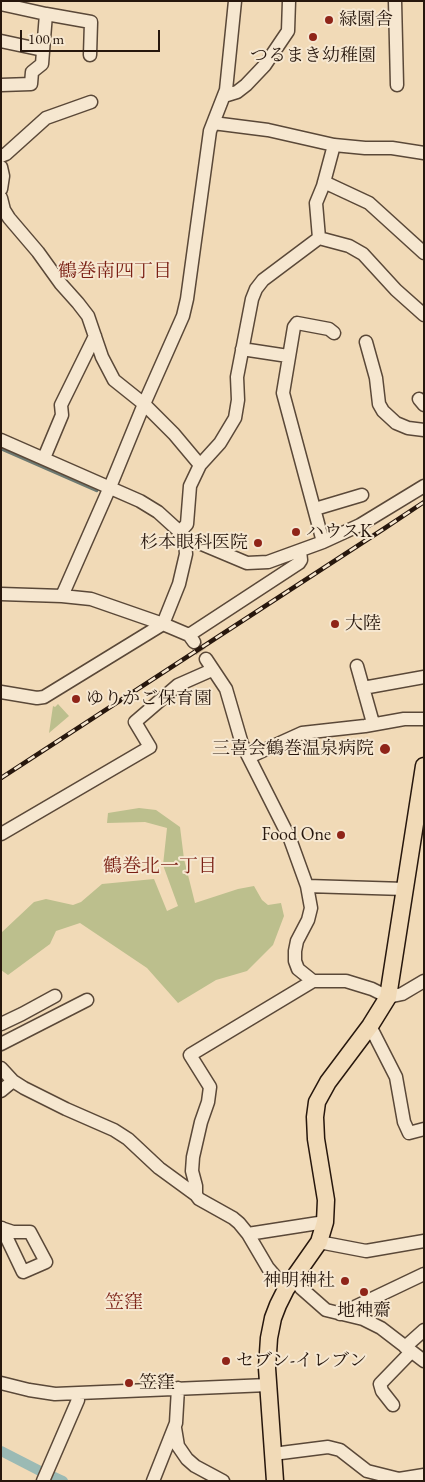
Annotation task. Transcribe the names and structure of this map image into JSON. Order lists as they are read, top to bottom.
{
  "districts": ["鶴巻南四丁目", "鶴巻北一丁目", "笠窪"],
  "places": [
    "緑園舎",
    "つるまき幼稚園",
    "ハウスK",
    "杉本眼科医院",
    "大陸",
    "ゆりかご保育園",
    "三喜会鶴巻温泉病院",
    "Food One",
    "神明神社",
    "地神齋",
    "セブン-イレブン",
    "笠窪"
  ],
  "scale_bar": "100 m"
}
